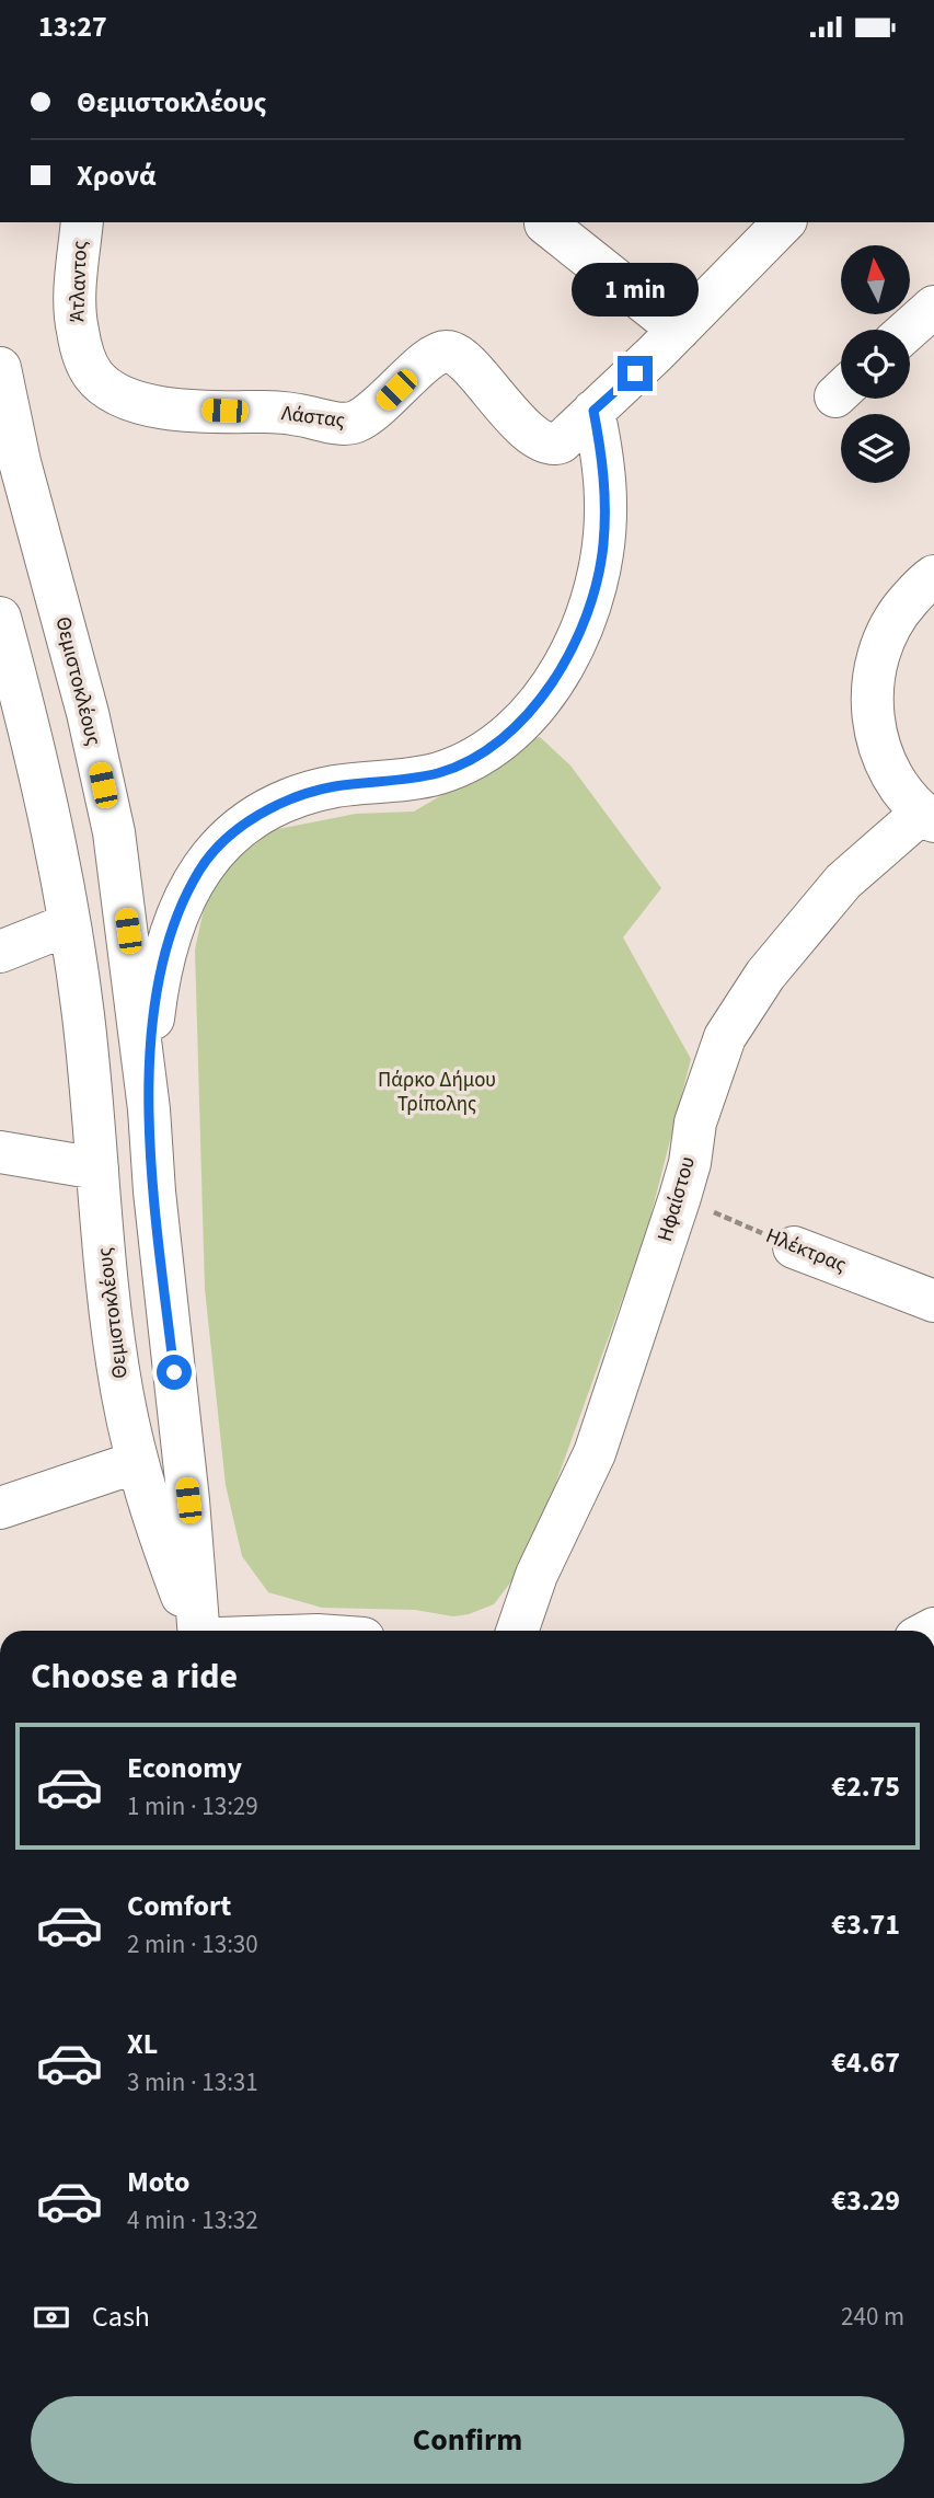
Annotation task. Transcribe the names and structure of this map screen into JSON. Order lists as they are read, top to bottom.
{
  "streets": {
    "street": [
      "Άτλαντος",
      "Λάστας",
      "Θεμιστοκλέους",
      "Ηφαίστου",
      "Ηλέκτρας"
    ]
  },
  "crossings": [
    ["Άτλαντος", "Λάστας"],
    ["Ηφαίστου", "Ηλέκτρας"]
  ],
  "parks": ["Πάρκο Δήμου Τρίπολης"],
  "north": "top",
  "page": {
    "status": "13:27",
    "banner": ["Θεμιστοκλέους", "Χρονά"],
    "bubble": "1 min",
    "heading": "Choose a ride",
    "list": [
      {
        "name": "Economy",
        "note": "1 min · 13:29",
        "value": "€2.75"
      },
      {
        "name": "Comfort",
        "note": "2 min · 13:30",
        "value": "€3.71"
      },
      {
        "name": "XL",
        "note": "3 min · 13:31",
        "value": "€4.67"
      },
      {
        "name": "Moto",
        "note": "4 min · 13:32",
        "value": "€3.29"
      }
    ],
    "pay": ["Cash", "240 m"],
    "buttons": "Confirm"
  }
}
